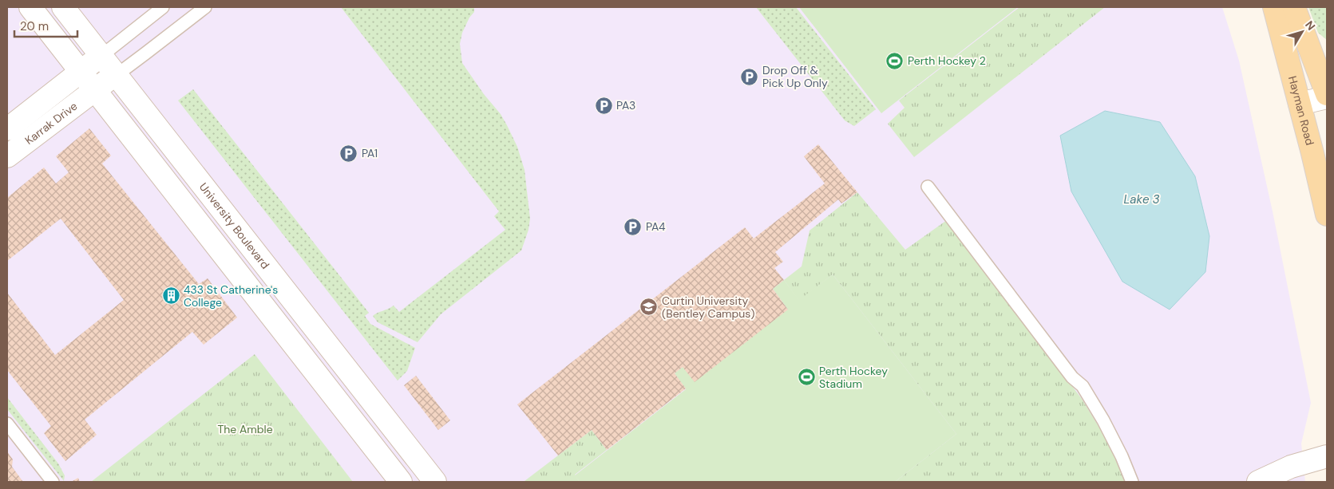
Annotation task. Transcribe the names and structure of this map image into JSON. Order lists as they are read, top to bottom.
{
  "streets": {
    "main road": ["Hayman Road"],
    "street": ["Karrak Drive", "University Boulevard"]
  },
  "crossings": [
    ["Karrak Drive", "University Boulevard"]
  ],
  "water": ["Lake 3"],
  "parks": ["The Amble"],
  "places": {
    "sports": ["Perth Hockey 2", "Perth Hockey Stadium"],
    "parking": [
      "Drop Off & Pick Up Only",
      "PA3",
      "PA1",
      "PA4"
    ],
    "building": ["433 St Catherine's College"],
    "school or university": ["Curtin University (Bentley Campus)"]
  },
  "scale_bar": "20 m",
  "north": "top right"
}
